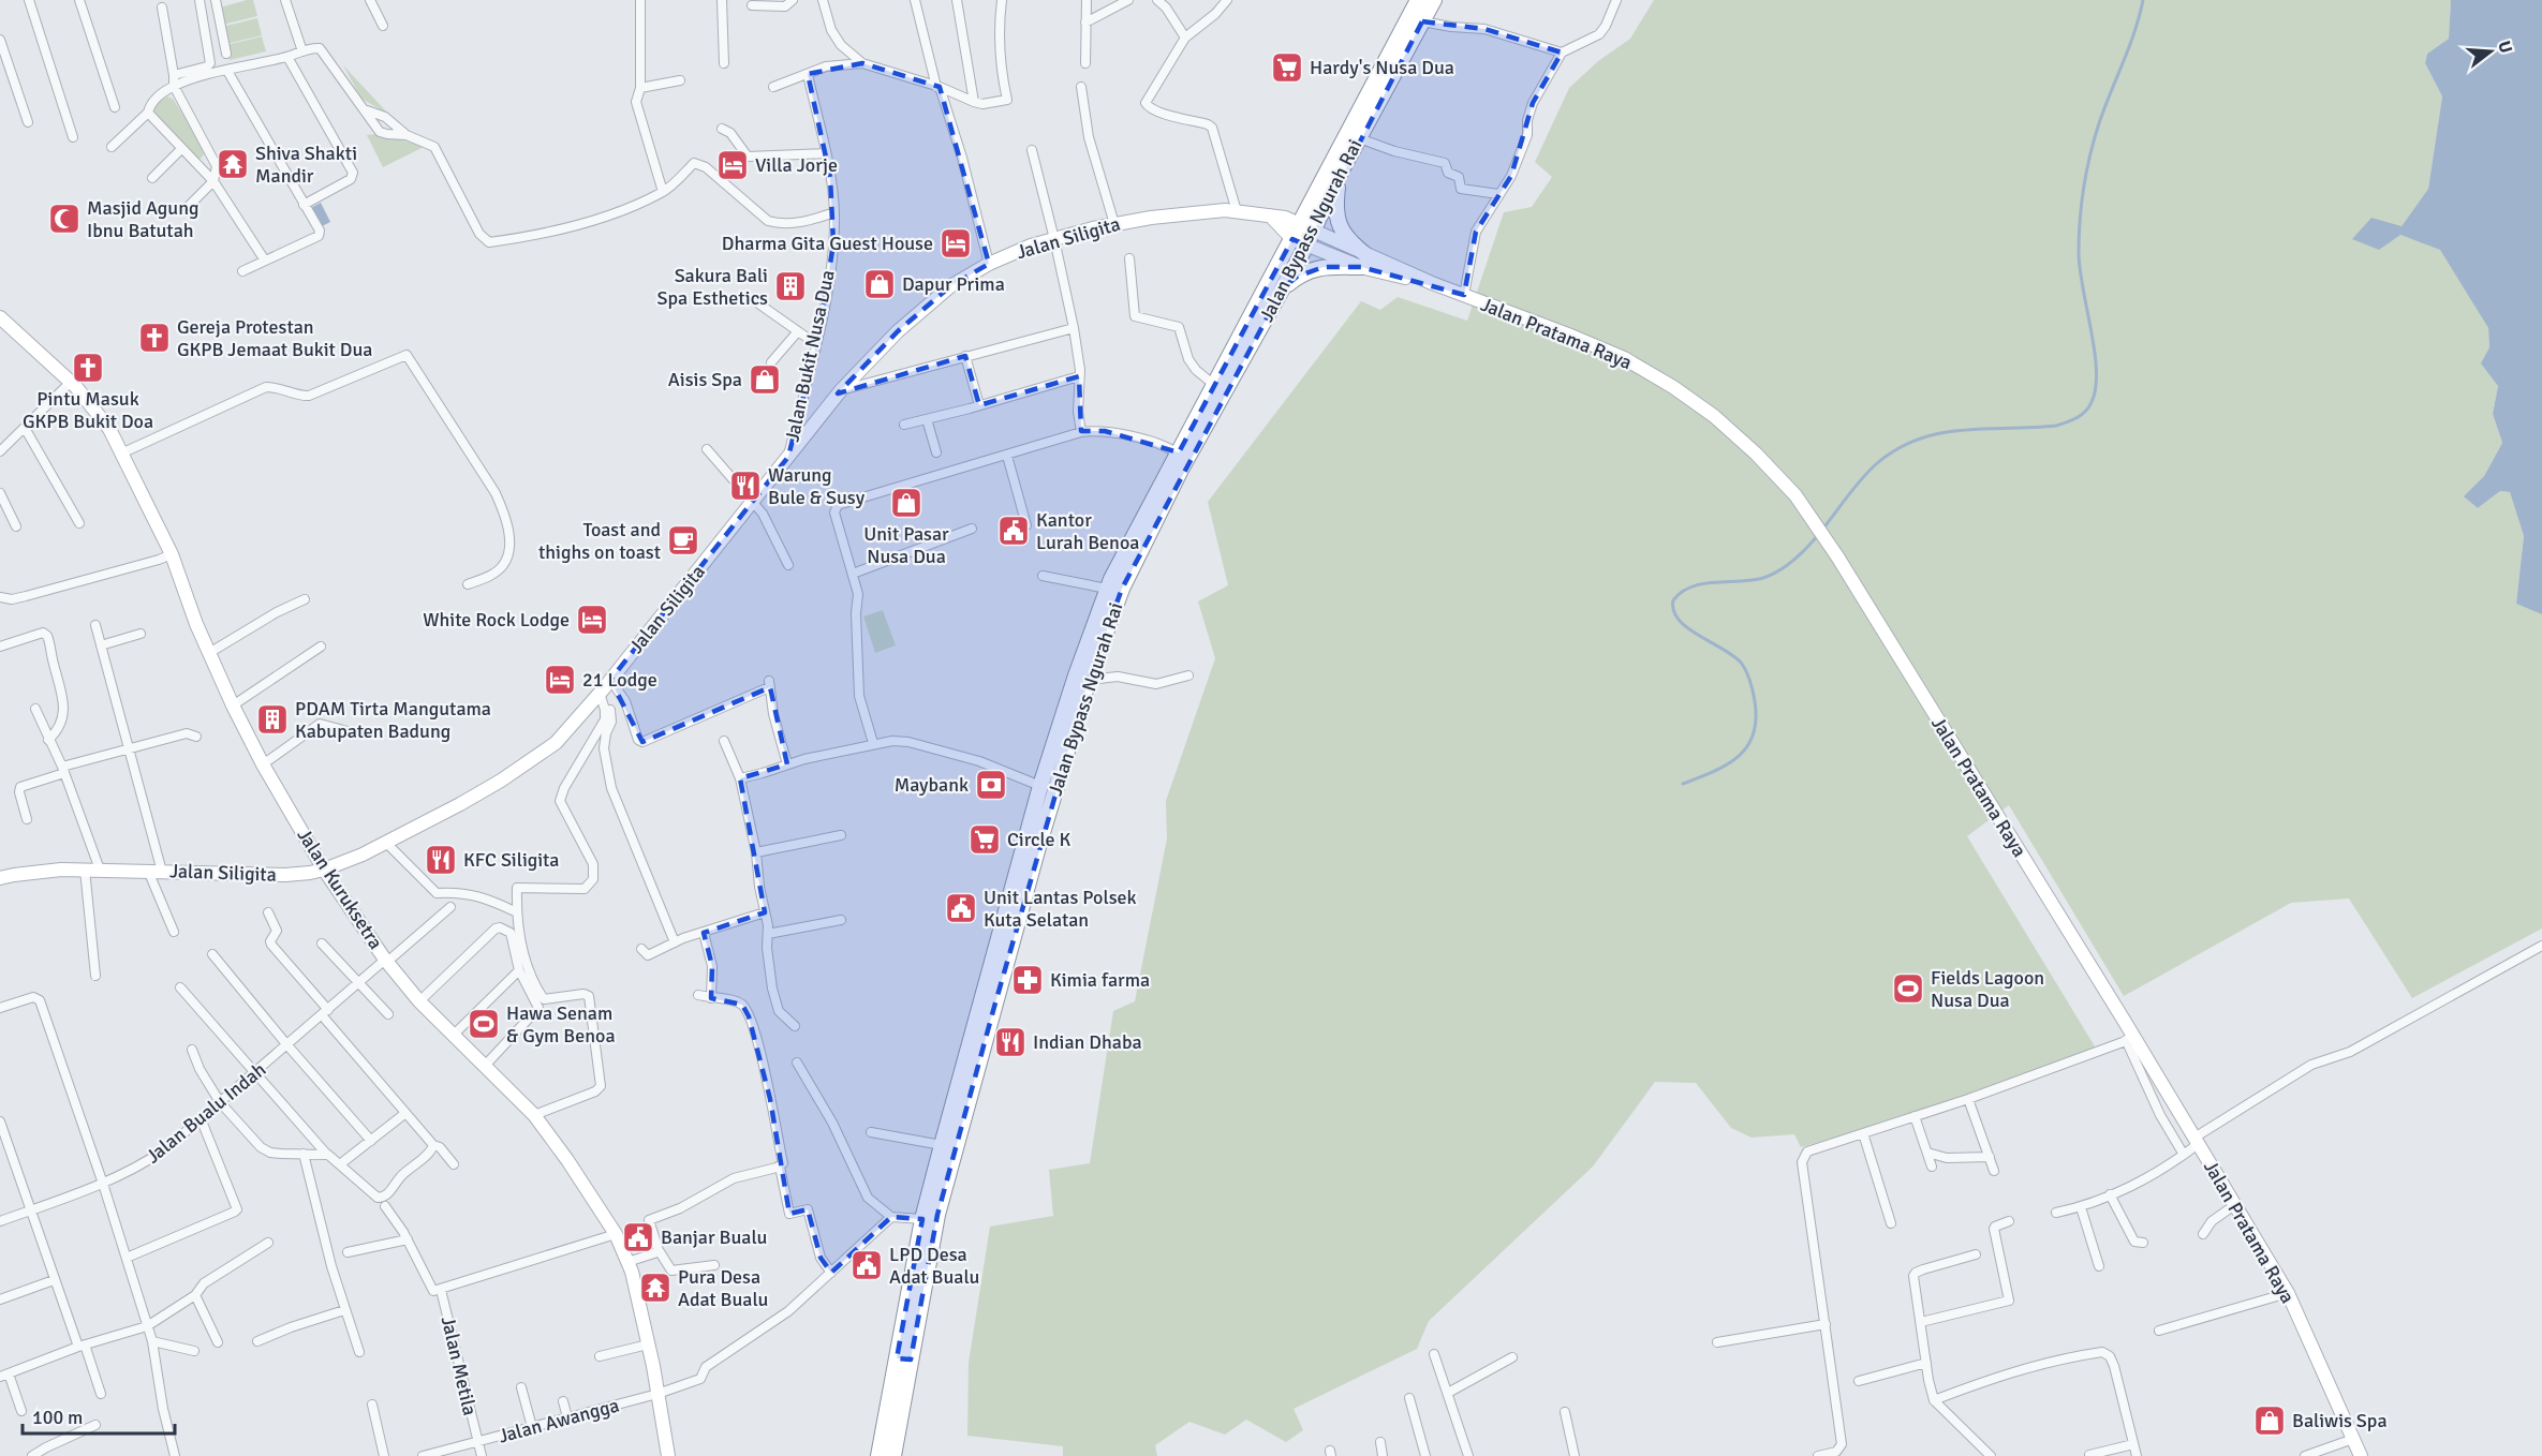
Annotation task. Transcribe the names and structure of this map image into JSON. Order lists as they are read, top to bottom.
{
  "streets": {
    "highway": ["Jalan Bypass Ngurah Rai"],
    "main road": ["Jalan Siligita", "Jalan Pratama Raya", "Jalan Kuruksetra"],
    "street": [
      "Jalan Bukit Nusa Dua",
      "Jalan Bualu Indah",
      "Jalan Metila",
      "Jalan Awangga"
    ]
  },
  "crossings": [
    ["Jalan Bypass Ngurah Rai", "Jalan Siligita"],
    ["Jalan Bypass Ngurah Rai", "Jalan Pratama Raya"],
    ["Jalan Siligita", "Jalan Pratama Raya"],
    ["Jalan Siligita", "Jalan Bukit Nusa Dua"],
    ["Jalan Siligita", "Jalan Kuruksetra"],
    ["Jalan Kuruksetra", "Jalan Bualu Indah"],
    ["Jalan Kuruksetra", "Jalan Awangga"],
    ["Jalan Metila", "Jalan Awangga"]
  ],
  "places": {
    "supermarket": ["Hardy's Nusa Dua", "Circle K"],
    "temple": ["Shiva Shakti Mandir", "Pura Desa Adat Bualu"],
    "hotel": [
      "Villa Jorje",
      "Dharma Gita Guest House",
      "White Rock Lodge",
      "21 Lodge"
    ],
    "mosque": ["Masjid Agung Ibnu Batutah"],
    "shop": [
      "Dapur Prima",
      "Aisis Spa",
      "Unit Pasar Nusa Dua",
      "Baliwis Spa"
    ],
    "building": ["Sakura Bali Spa Esthetics", "PDAM Tirta Mangutama Kabupaten Badung"],
    "church": ["Gereja Protestan GKPB Jemaat Bukit Dua", "Pintu Masuk GKPB Bukit Doa"],
    "restaurant": ["Warung Bule & Susy", "KFC Siligita", "Indian Dhaba"],
    "public building": [
      "Kantor Lurah Benoa",
      "Unit Lantas Polsek Kuta Selatan",
      "Banjar Bualu",
      "LPD Desa Adat Bualu"
    ],
    "cafe": ["Toast and thighs on toast"],
    "bank": ["Maybank"],
    "pharmacy": ["Kimia farma"],
    "sports": ["Fields Lagoon Nusa Dua", "Hawa Senam & Gym Benoa"]
  },
  "scale_bar": "100 m",
  "north": "right"
}
